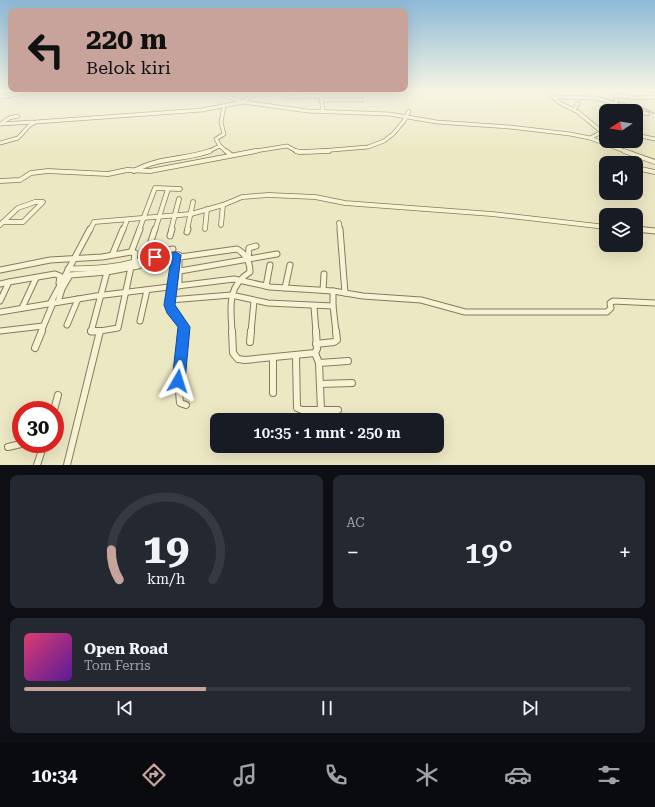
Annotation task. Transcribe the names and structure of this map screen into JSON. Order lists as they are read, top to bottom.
{
  "north": "left",
  "page": {
    "turn": ["220 m", "Belok kiri"],
    "limit": "30",
    "trip": "10:35 · 1 mnt · 250 m",
    "tile": "AC",
    "heat": ["−", "19°", "+"],
    "song": ["Open Road", "Tom Ferris"],
    "tabs": "10:34",
    "gauge": ["19", "km/h"]
  }
}
